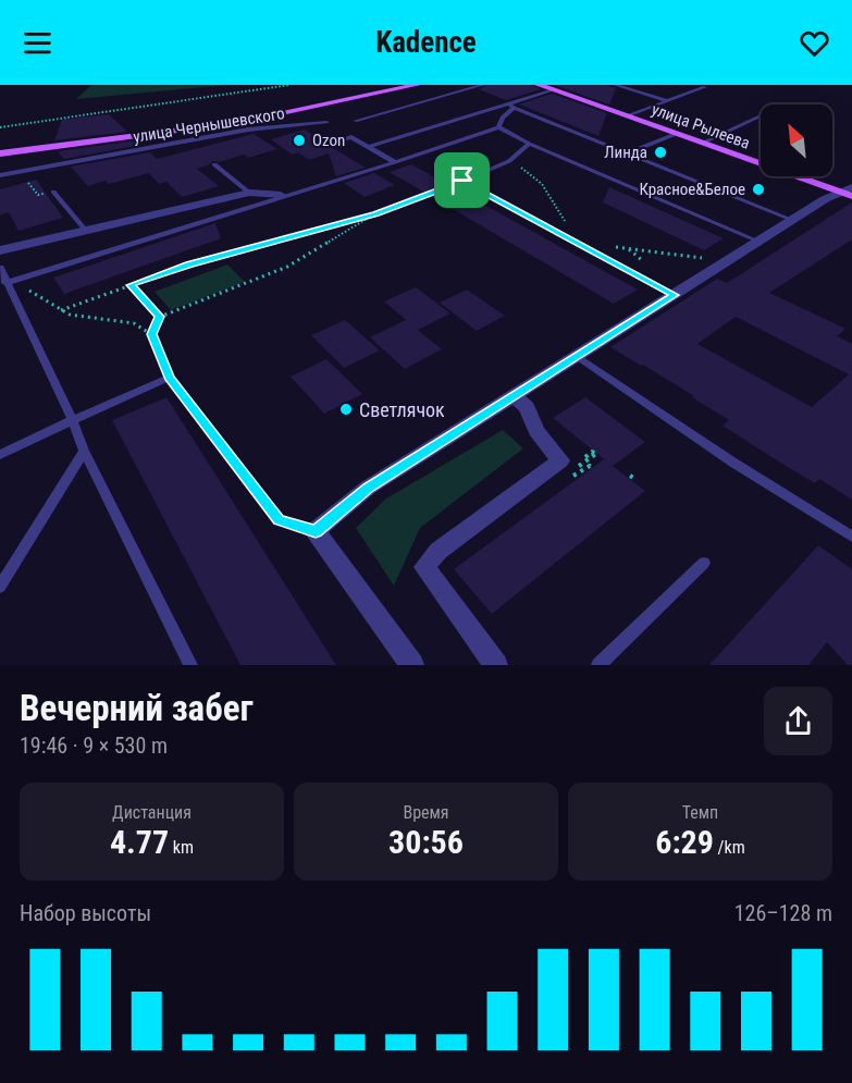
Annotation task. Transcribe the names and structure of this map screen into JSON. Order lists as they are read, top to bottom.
{
  "streets": {
    "main road": ["улица Чернышевского", "улица Рылеева"]
  },
  "places": [
    "Ozon",
    "Линда",
    "Красное&Белое",
    "Светлячок"
  ],
  "north": "top left",
  "page": {
    "header": "Kadence",
    "heading": ["Вечерний забег", "19:46 · 9 × 530 m"],
    "stats": [
      ["Дистанция", "4.77 km"],
      ["Время", "30:56"],
      ["Темп", "6:29 /km"]
    ],
    "chart": ["Набор высоты", "126–128 m"]
  }
}
